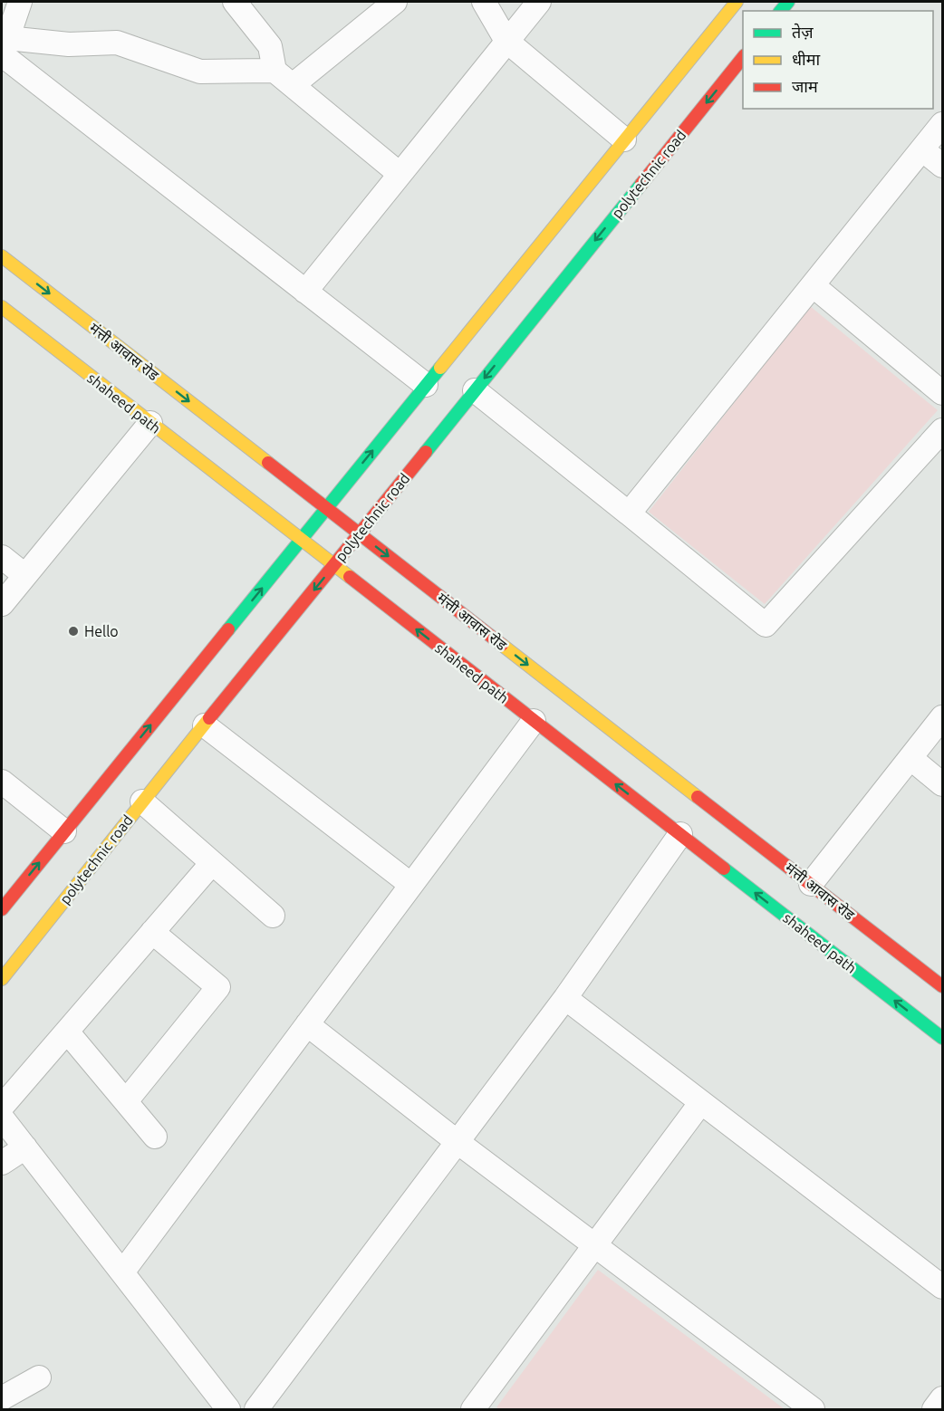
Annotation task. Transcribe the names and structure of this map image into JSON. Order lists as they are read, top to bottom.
{
  "streets": {
    "street": ["polytechnic road", "मंत्ती आवास रोड", "shaheed path"]
  },
  "crossings": [
    ["polytechnic road", "मंत्ती आवास रोड"],
    ["polytechnic road", "shaheed path"]
  ],
  "one_way": ["मंत्ती आवास रोड", "shaheed path"],
  "places": ["Hello"],
  "legend": ["तेज़", "धीमा", "जाम"]
}
